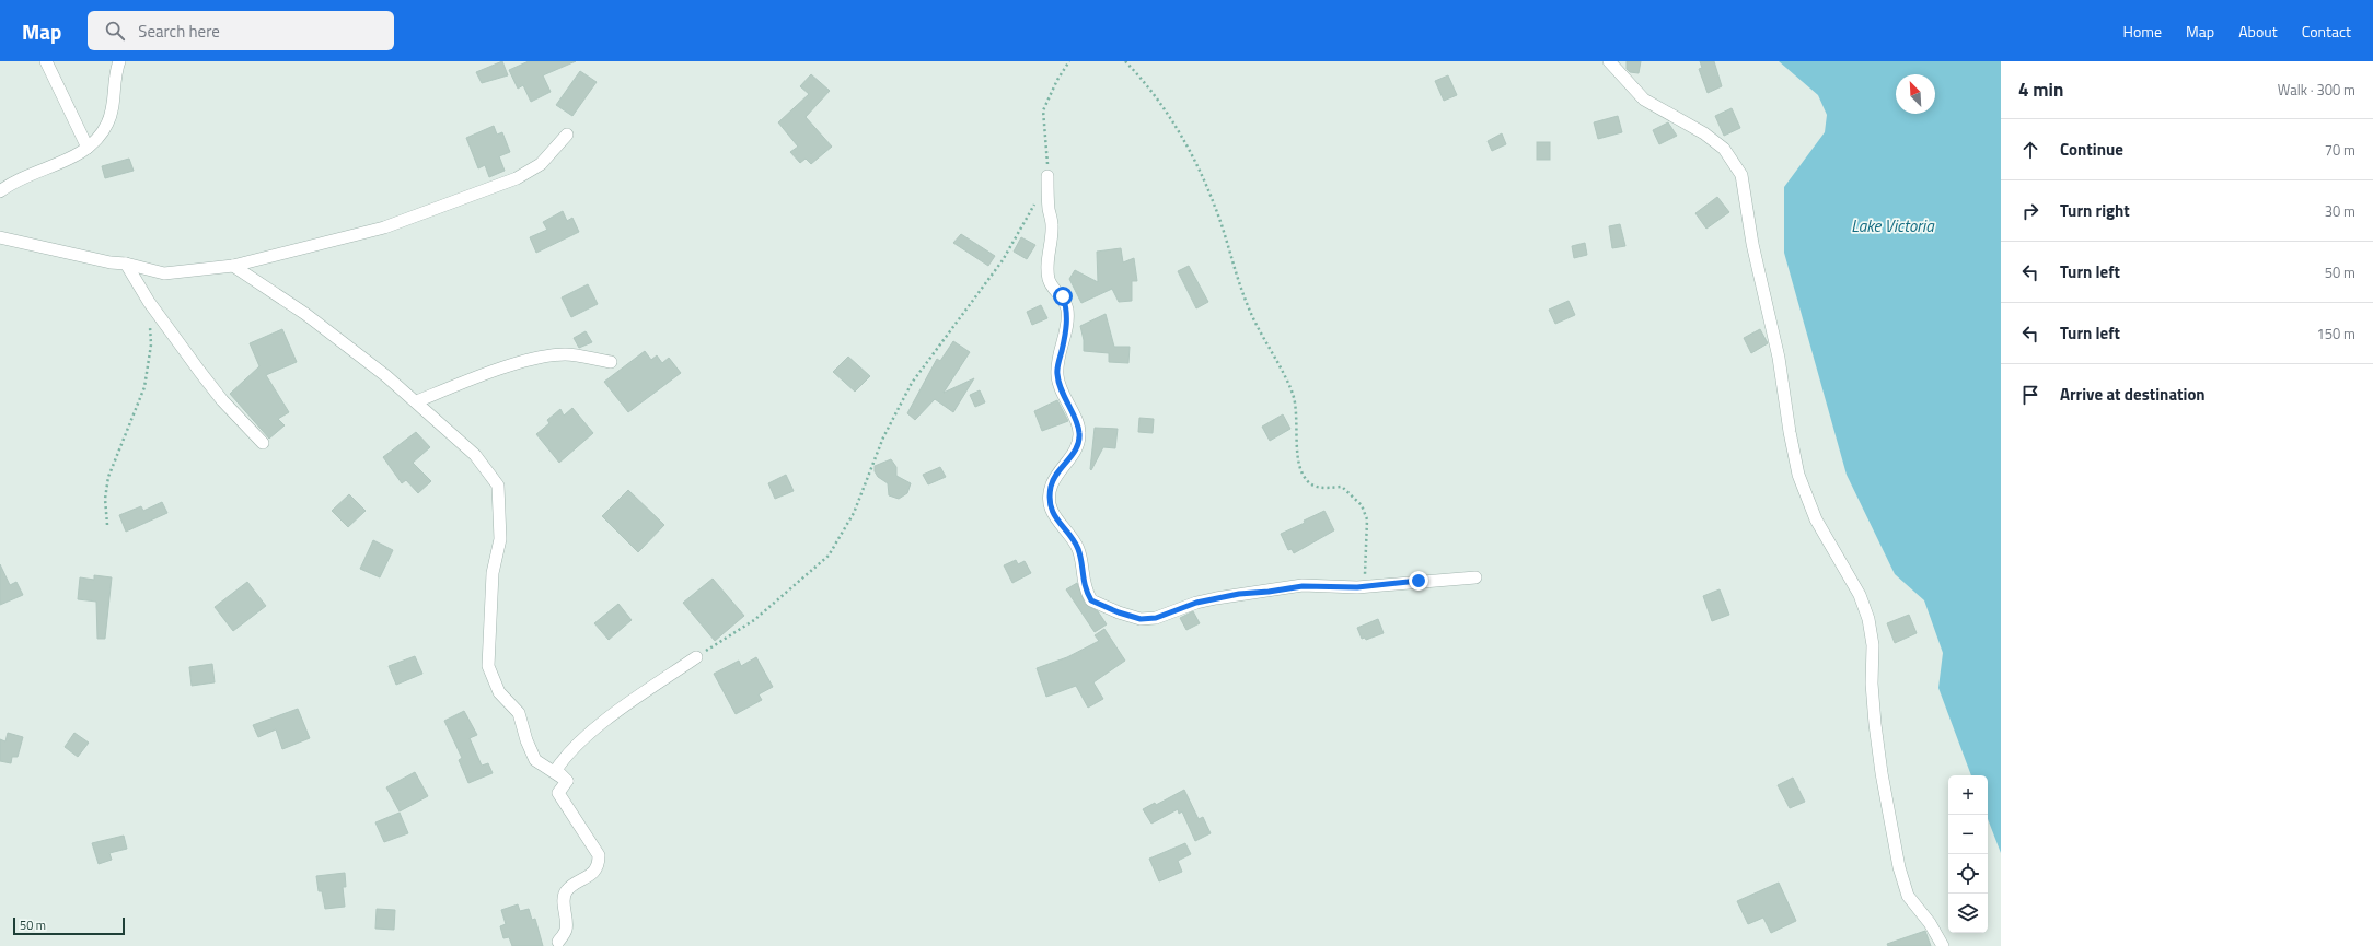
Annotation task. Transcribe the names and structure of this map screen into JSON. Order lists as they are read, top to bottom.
{
  "water": ["Lake Victoria"],
  "scale_bar": "50 m",
  "north": "top left",
  "page": {
    "header": "Map",
    "search": "Search here",
    "nav": [
      "Home",
      "Map",
      "About",
      "Contact"
    ],
    "heading": ["4 min", "Walk · 300 m"],
    "list": [
      ["Continue", "70 m"],
      ["Turn right", "30 m"],
      ["Turn left", "50 m"],
      ["Turn left", "150 m"],
      "Arrive at destination"
    ],
    "map_buttons": ["+", "−"],
    "scale": "50 m"
  }
}
